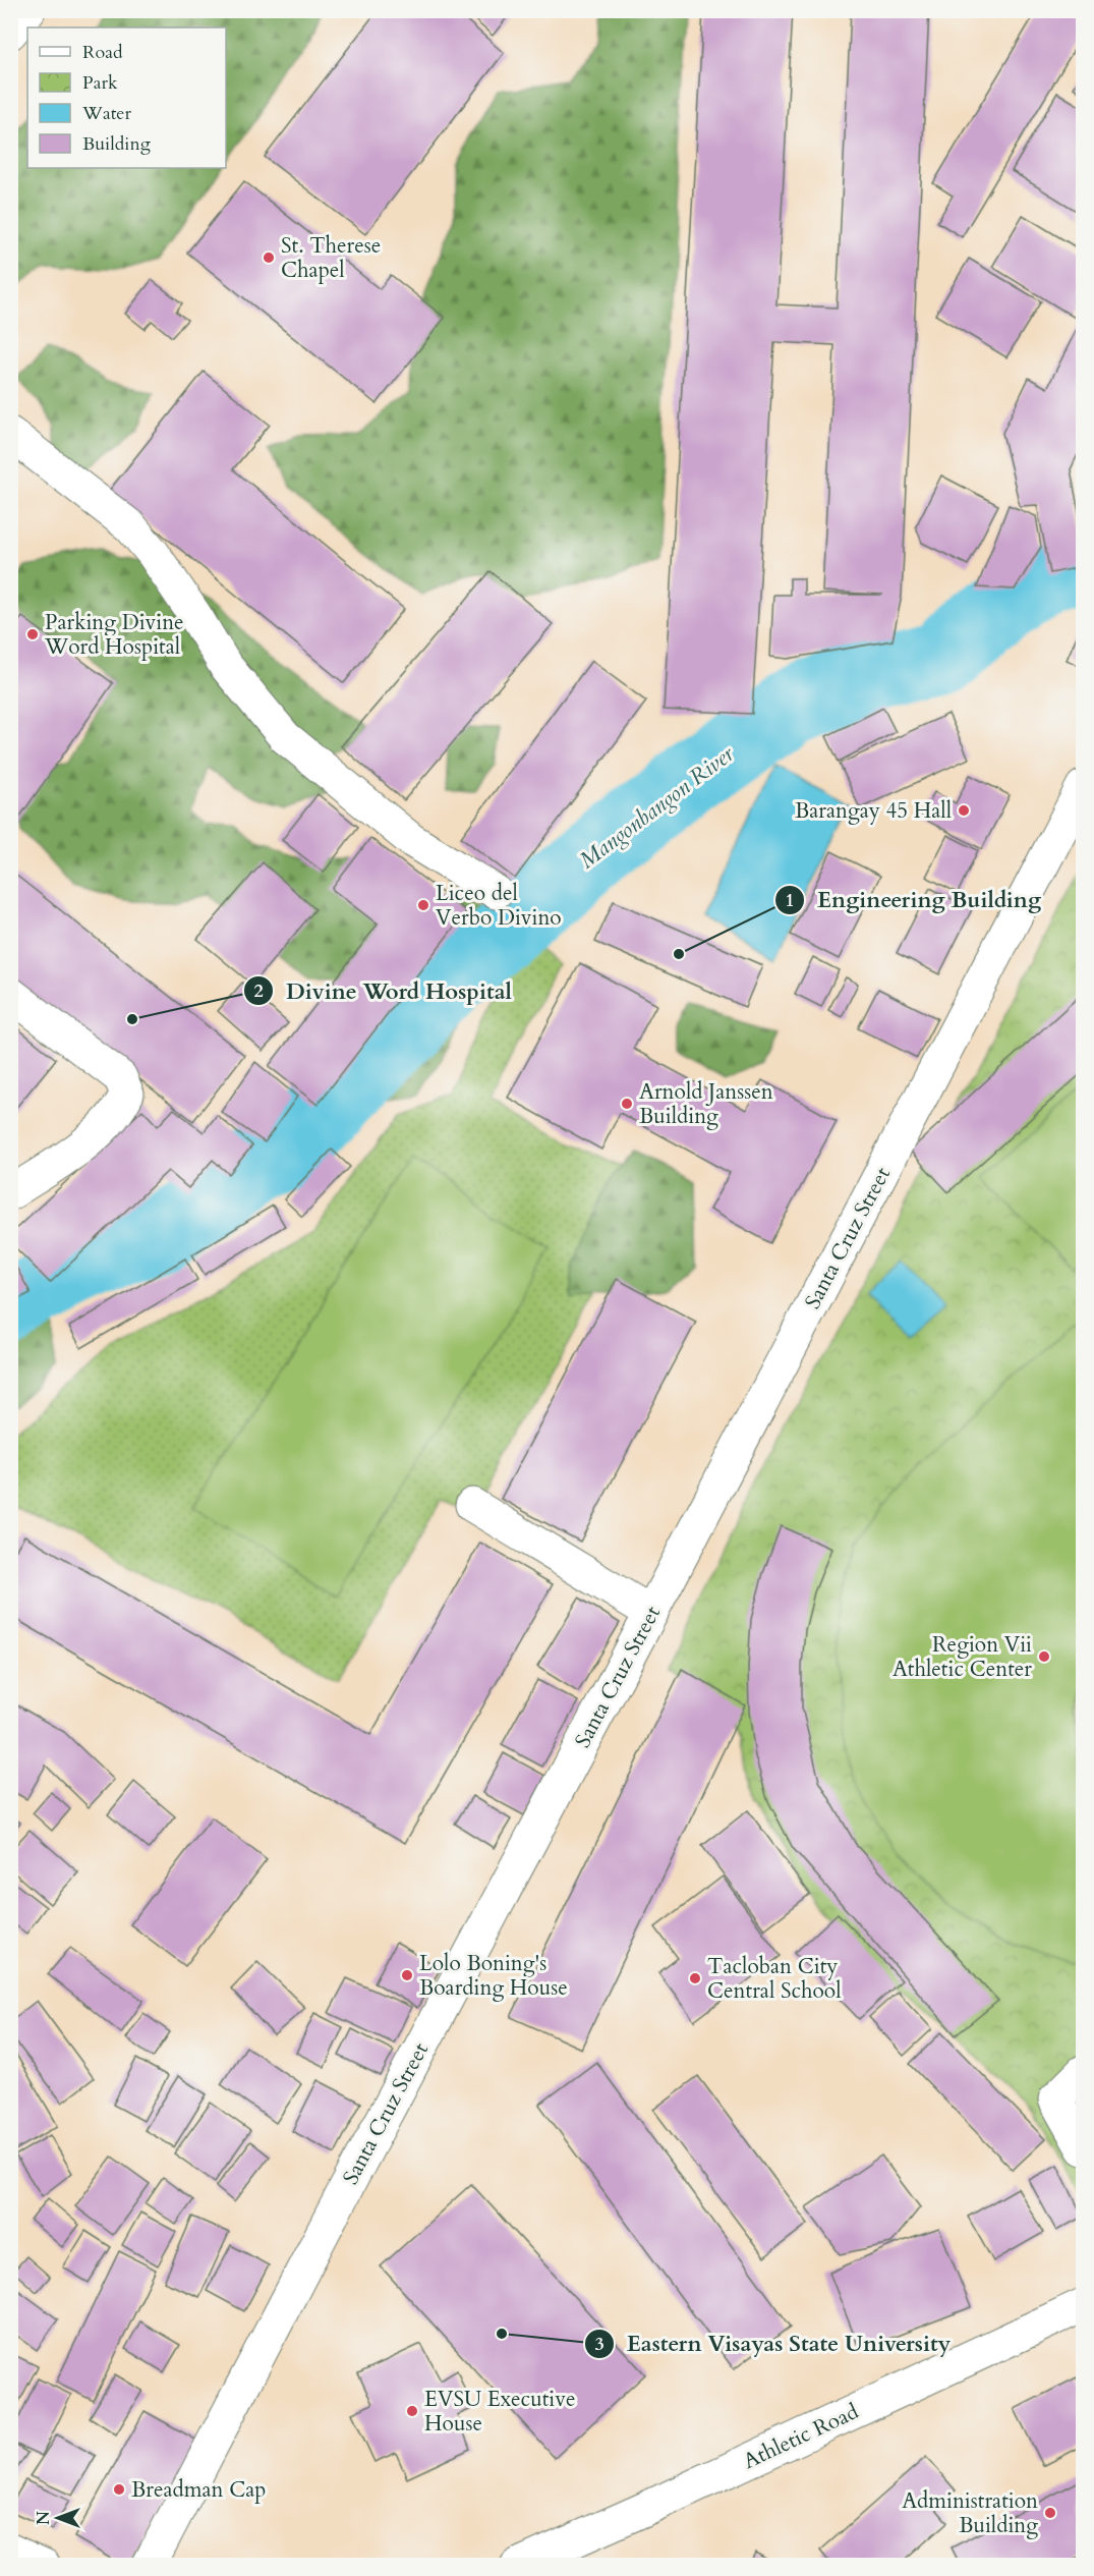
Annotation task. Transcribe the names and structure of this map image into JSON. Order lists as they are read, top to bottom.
{
  "streets": {
    "street": ["Santa Cruz Street", "Athletic Road"]
  },
  "water": ["Mangonbangon River"],
  "places": [
    "St. Therese Chapel",
    "Parking Divine Word Hospital",
    "Barangay 45 Hall",
    "Liceo del Verbo Divino",
    "Engineering Building",
    "Divine Word Hospital",
    "Arnold Janssen Building",
    "Region Vii Athletic Center",
    "Lolo Boning's Boarding House",
    "Tacloban City Central School",
    "Eastern Visayas State University",
    "EVSU Executive House",
    "Breadman Cap",
    "Administration Building"
  ],
  "legend": [
    "Road",
    "Park",
    "Water",
    "Building"
  ],
  "north": "left"
}
